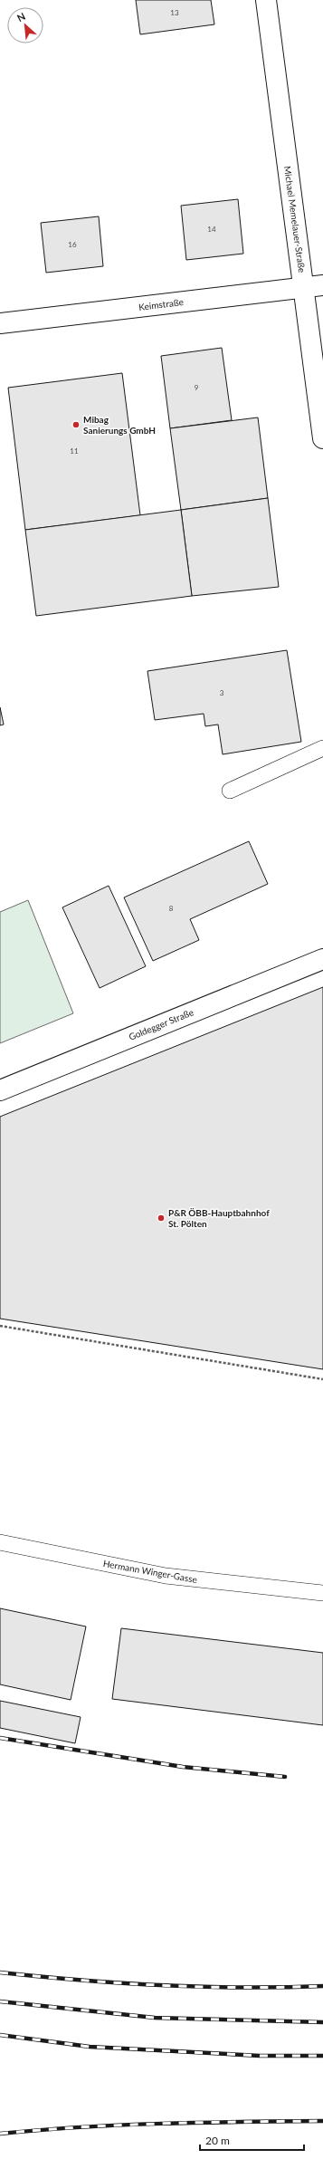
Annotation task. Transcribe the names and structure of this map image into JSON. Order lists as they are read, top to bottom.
{
  "streets": {
    "street": ["Michael Memelauer-Straße", "Keimstraße", "Goldegger Straße"],
    "lane": ["Hermann Winger-Gasse"]
  },
  "crossings": [
    ["Michael Memelauer-Straße", "Keimstraße"]
  ],
  "places": ["Mibag Sanierungs GmbH", "P&R ÖBB-Hauptbahnhof St. Pölten"],
  "house_numbers": [
    "13",
    "14",
    "16",
    "9",
    "11",
    "3",
    "8"
  ],
  "scale_bar": "20 m",
  "north": "top left"
}
